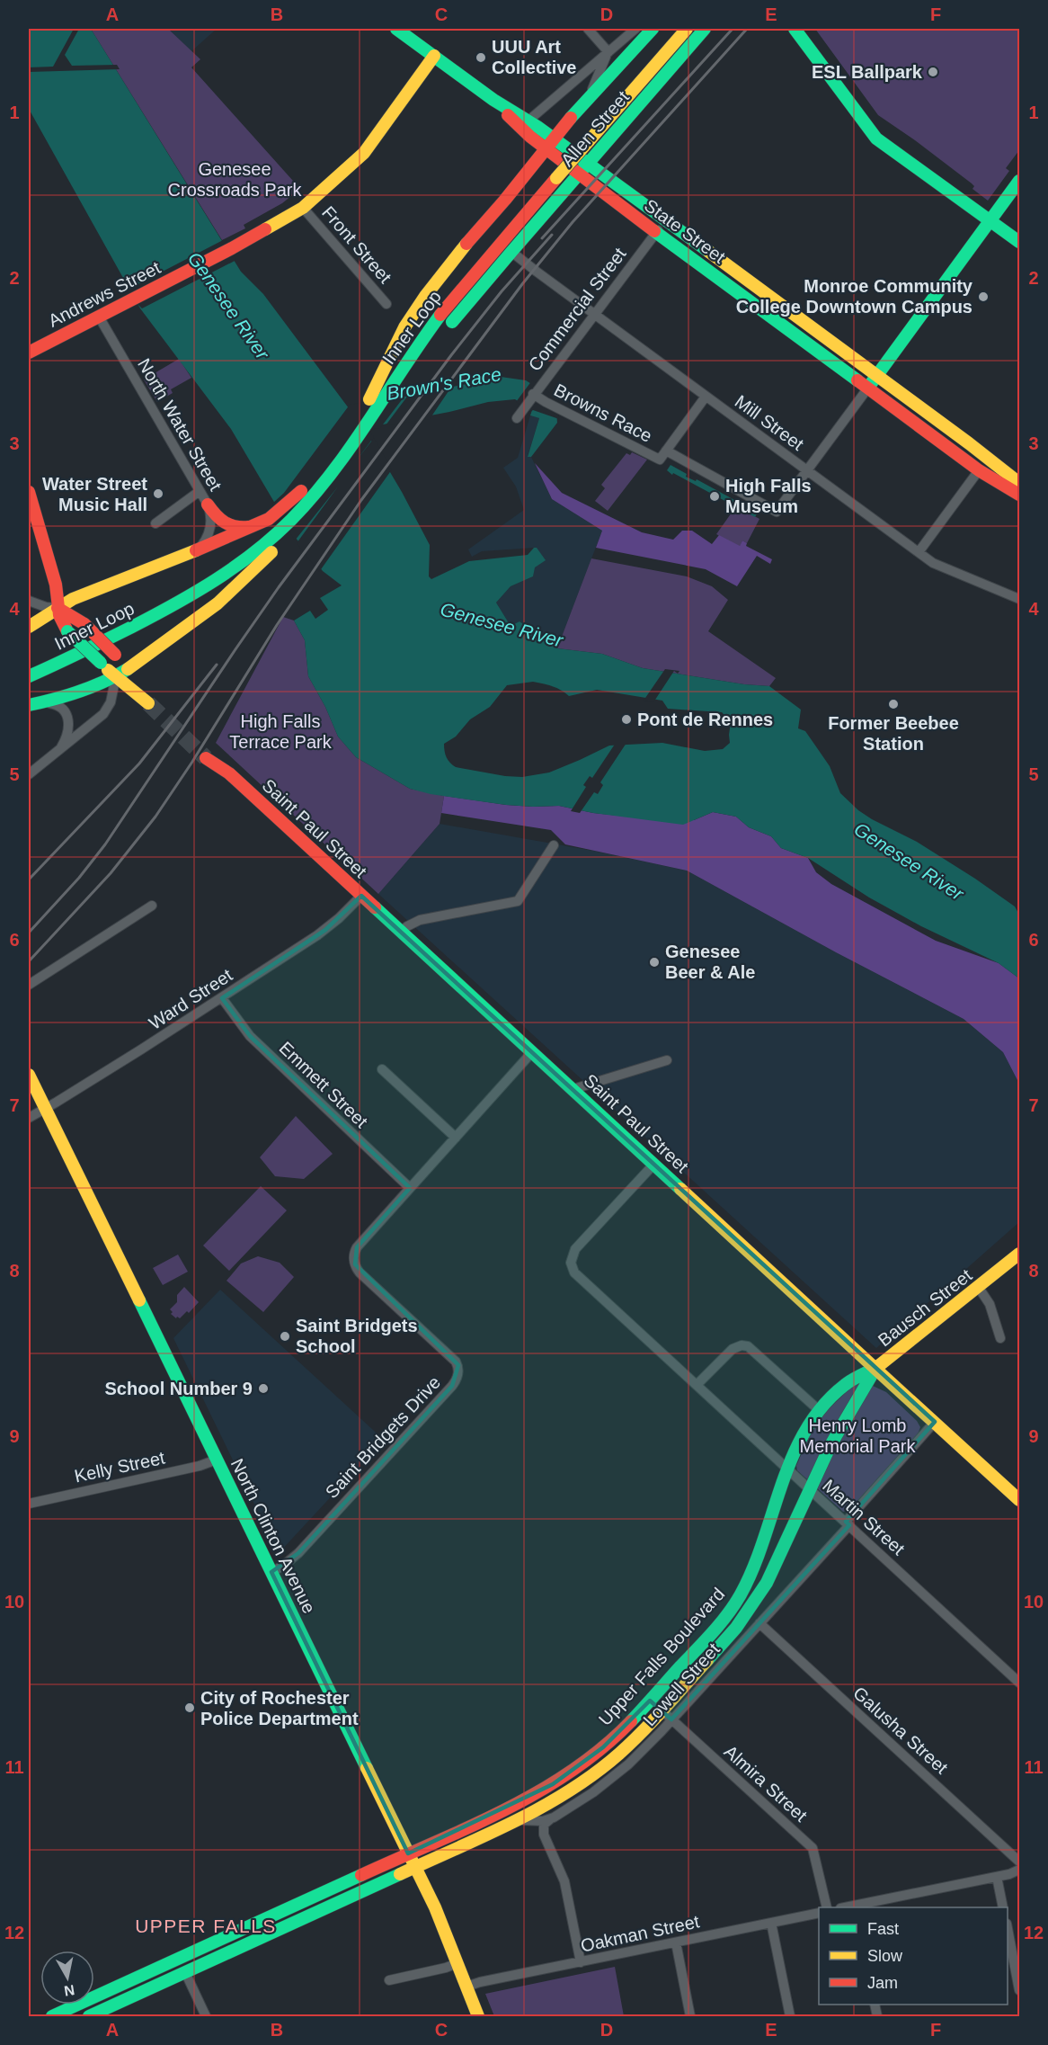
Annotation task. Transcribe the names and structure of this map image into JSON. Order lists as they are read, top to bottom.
{
  "streets": {
    "main road": [
      "Allen Street",
      "State Street",
      "Andrews Street",
      "Inner Loop",
      "Saint Paul Street",
      "Bausch Street",
      "North Clinton Avenue",
      "Upper Falls Boulevard"
    ],
    "street": [
      "Front Street",
      "Commercial Street",
      "Browns Race",
      "Mill Street",
      "North Water Street",
      "Ward Street",
      "Emmett Street",
      "Saint Bridgets Drive",
      "Kelly Street",
      "Martin Street",
      "Lowell Street",
      "Galusha Street",
      "Almira Street",
      "Oakman Street"
    ]
  },
  "crossings": [
    ["Allen Street", "State Street"],
    ["Allen Street", "Inner Loop"],
    ["Allen Street", "Mill Street"],
    ["State Street", "Andrews Street"],
    ["State Street", "Commercial Street"],
    ["Front Street", "Andrews Street"],
    ["Andrews Street", "North Water Street"],
    ["Commercial Street", "Browns Race"],
    ["Commercial Street", "Mill Street"],
    ["Browns Race", "Mill Street"],
    ["Saint Paul Street", "Ward Street"],
    ["Saint Paul Street", "Bausch Street"],
    ["Saint Paul Street", "Saint Bridgets Drive"],
    ["Saint Paul Street", "Martin Street"],
    ["Saint Paul Street", "Upper Falls Boulevard"],
    ["Saint Paul Street", "Lowell Street"],
    ["Ward Street", "Emmett Street"],
    ["Ward Street", "North Clinton Avenue"],
    ["Emmett Street", "Saint Bridgets Drive"],
    ["Bausch Street", "Upper Falls Boulevard"],
    ["Saint Bridgets Drive", "North Clinton Avenue"],
    ["Kelly Street", "North Clinton Avenue"],
    ["Martin Street", "Upper Falls Boulevard"],
    ["Martin Street", "Lowell Street"],
    ["North Clinton Avenue", "Upper Falls Boulevard"],
    ["North Clinton Avenue", "Oakman Street"],
    ["Upper Falls Boulevard", "Lowell Street"],
    ["Upper Falls Boulevard", "Almira Street"],
    ["Lowell Street", "Galusha Street"],
    ["Lowell Street", "Almira Street"]
  ],
  "districts": ["UPPER FALLS"],
  "water": ["Genesee River", "Brown's Race"],
  "parks": ["Genesee Crossroads Park", "High Falls Terrace Park", "Henry Lomb Memorial Park"],
  "places": [
    "UUU Art Collective",
    "ESL Ballpark",
    "Monroe Community College Downtown Campus",
    "Water Street Music Hall",
    "High Falls Museum",
    "Former Beebee Station",
    "Pont de Rennes",
    "Genesee Beer & Ale",
    "Saint Bridgets School",
    "School Number 9",
    "City of Rochester Police Department"
  ],
  "legend": ["Fast", "Slow", "Jam"],
  "north": "bottom",
  "grid": {
    "columns": [
      "A",
      "B",
      "C",
      "D",
      "E",
      "F"
    ],
    "rows": [
      "1",
      "2",
      "3",
      "4",
      "5",
      "6",
      "7",
      "8",
      "9",
      "10",
      "11",
      "12"
    ]
  }
}
